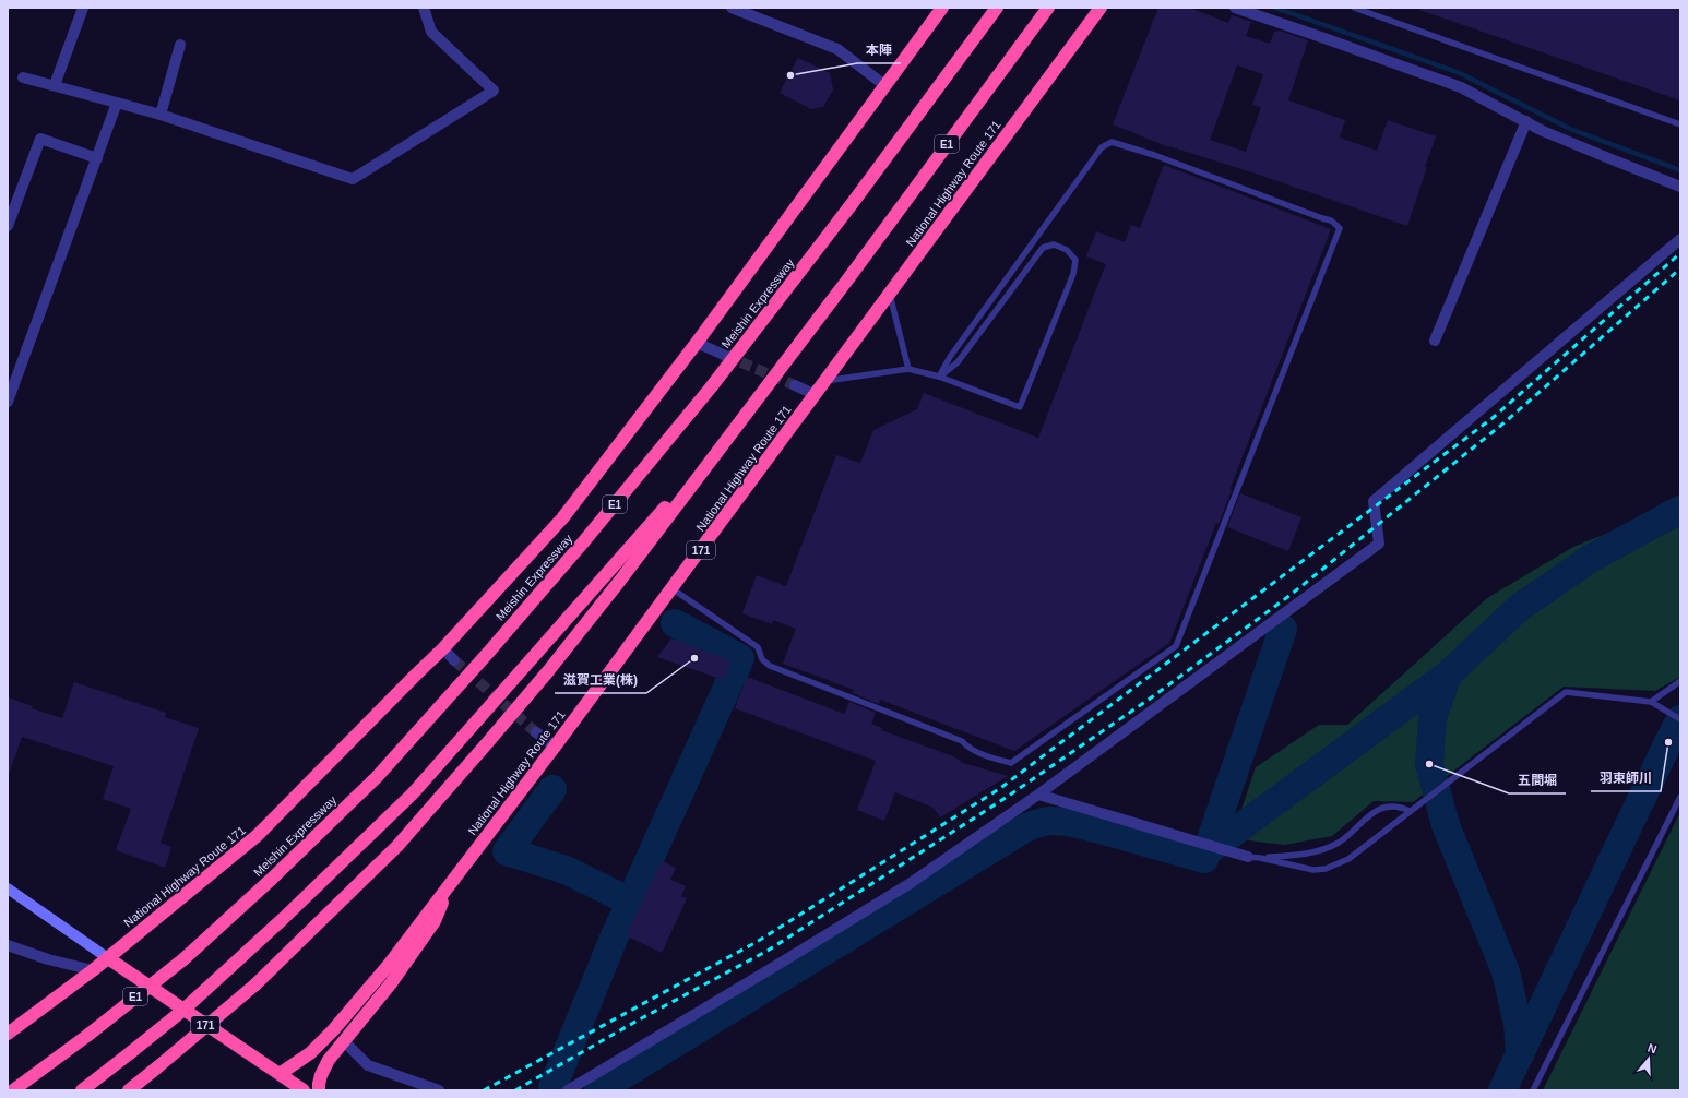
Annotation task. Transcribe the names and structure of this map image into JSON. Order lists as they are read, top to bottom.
{
  "streets": {
    "highway": [
      "E1",
      "National Highway Route 171",
      "Meishin Expressway",
      "171"
    ]
  },
  "crossings": [
    ["National Highway Route 171", "171"]
  ],
  "places": [
    "本陣",
    "滋賀工業(株)",
    "羽束師川",
    "五間堀"
  ],
  "north": "top"
}
